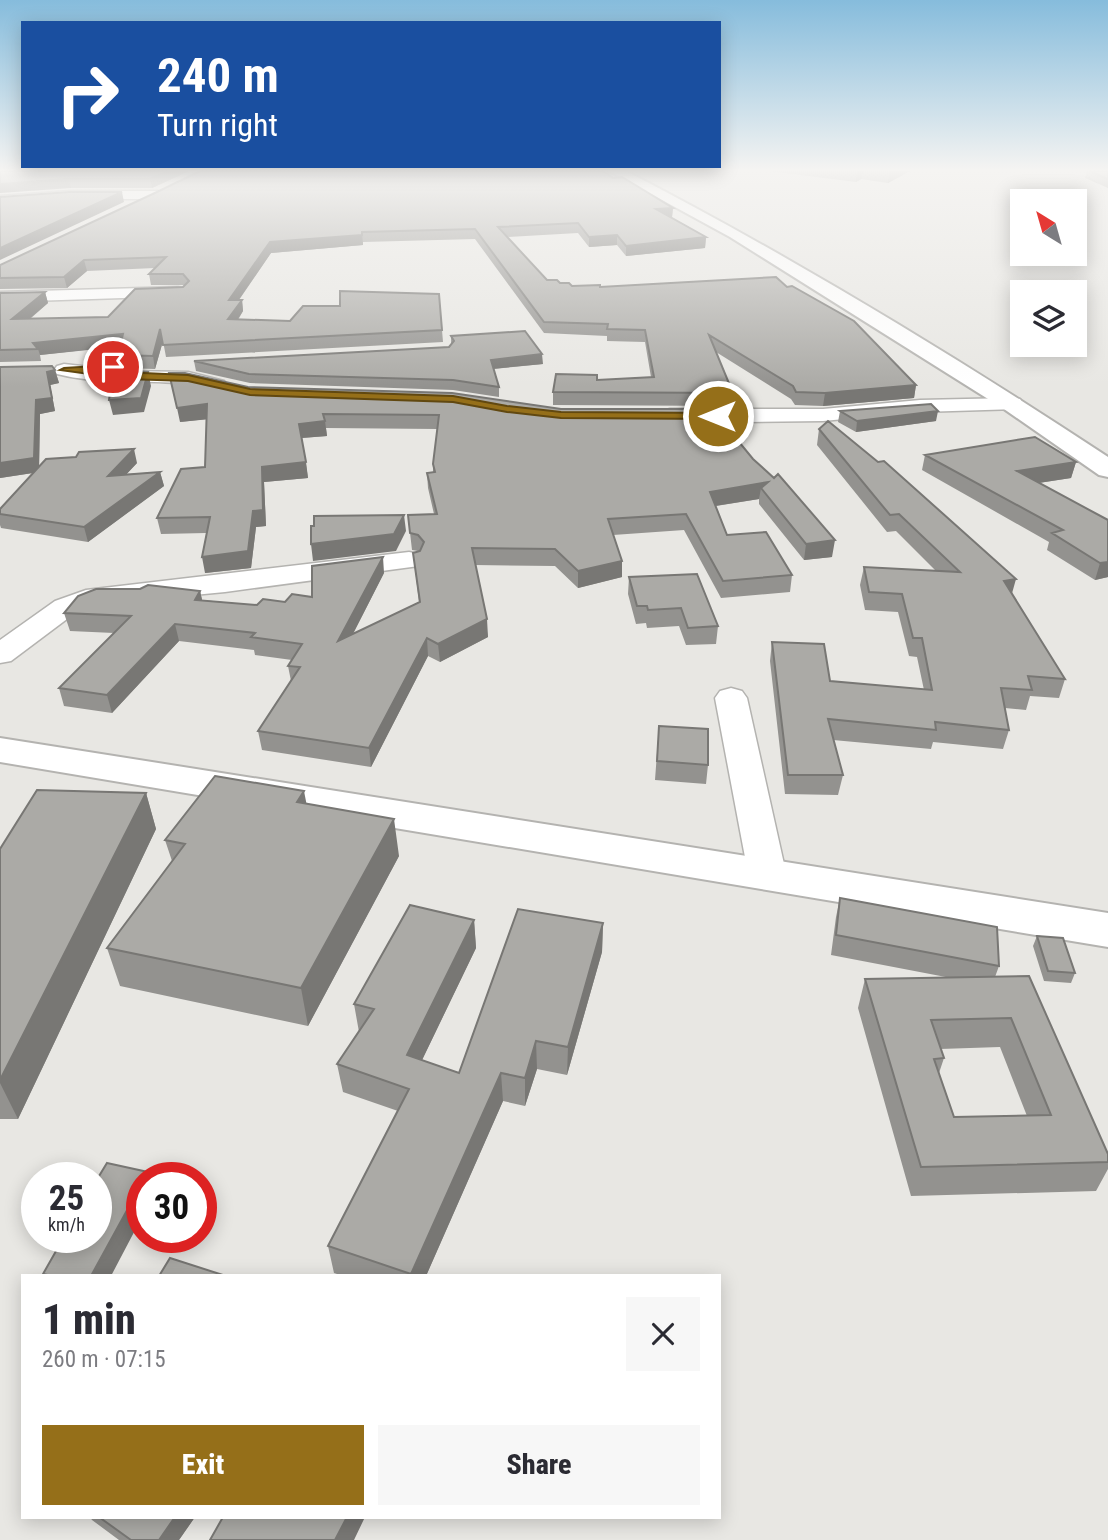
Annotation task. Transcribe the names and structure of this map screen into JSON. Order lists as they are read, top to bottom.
{
  "north": "top left",
  "page": {
    "turn": ["240 m", "Turn right"],
    "speed": "25 km/h",
    "limit": "30",
    "heading": ["1 min", "260 m · 07:15"],
    "buttons": ["Exit", "Share"]
  }
}
